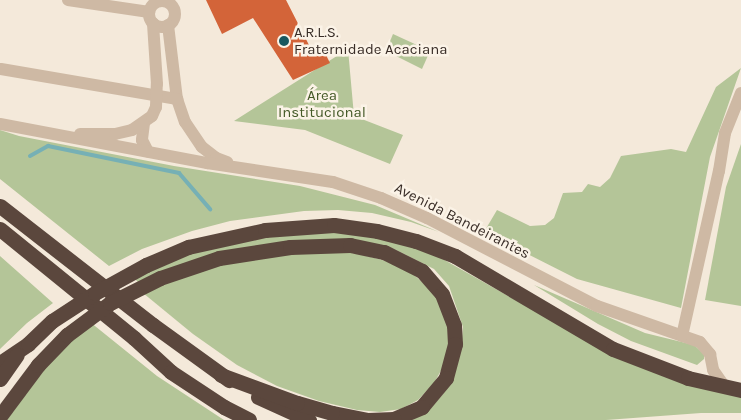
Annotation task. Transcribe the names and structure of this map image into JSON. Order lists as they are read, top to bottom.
{
  "streets": {
    "street": ["Avenida Bandeirantes"]
  },
  "parks": ["Área Institucional"],
  "places": ["A.R.L.S. Fraternidade Acaciana"]
}
